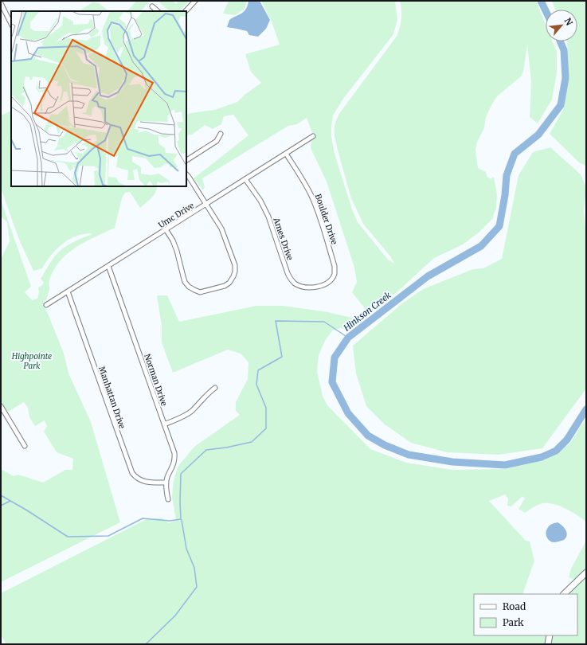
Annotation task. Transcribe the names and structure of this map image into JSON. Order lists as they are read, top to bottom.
{
  "streets": {
    "street": [
      "Umc Drive",
      "Boulder Drive",
      "Ames Drive",
      "Norman Drive",
      "Manhattan Drive"
    ]
  },
  "crossings": [
    ["Umc Drive", "Boulder Drive"],
    ["Umc Drive", "Ames Drive"],
    ["Umc Drive", "Norman Drive"],
    ["Umc Drive", "Manhattan Drive"],
    ["Boulder Drive", "Ames Drive"],
    ["Norman Drive", "Manhattan Drive"]
  ],
  "water": ["Hinkson Creek"],
  "parks": ["Highpointe Park"],
  "legend": ["Road", "Park"],
  "north": "top right"
}
